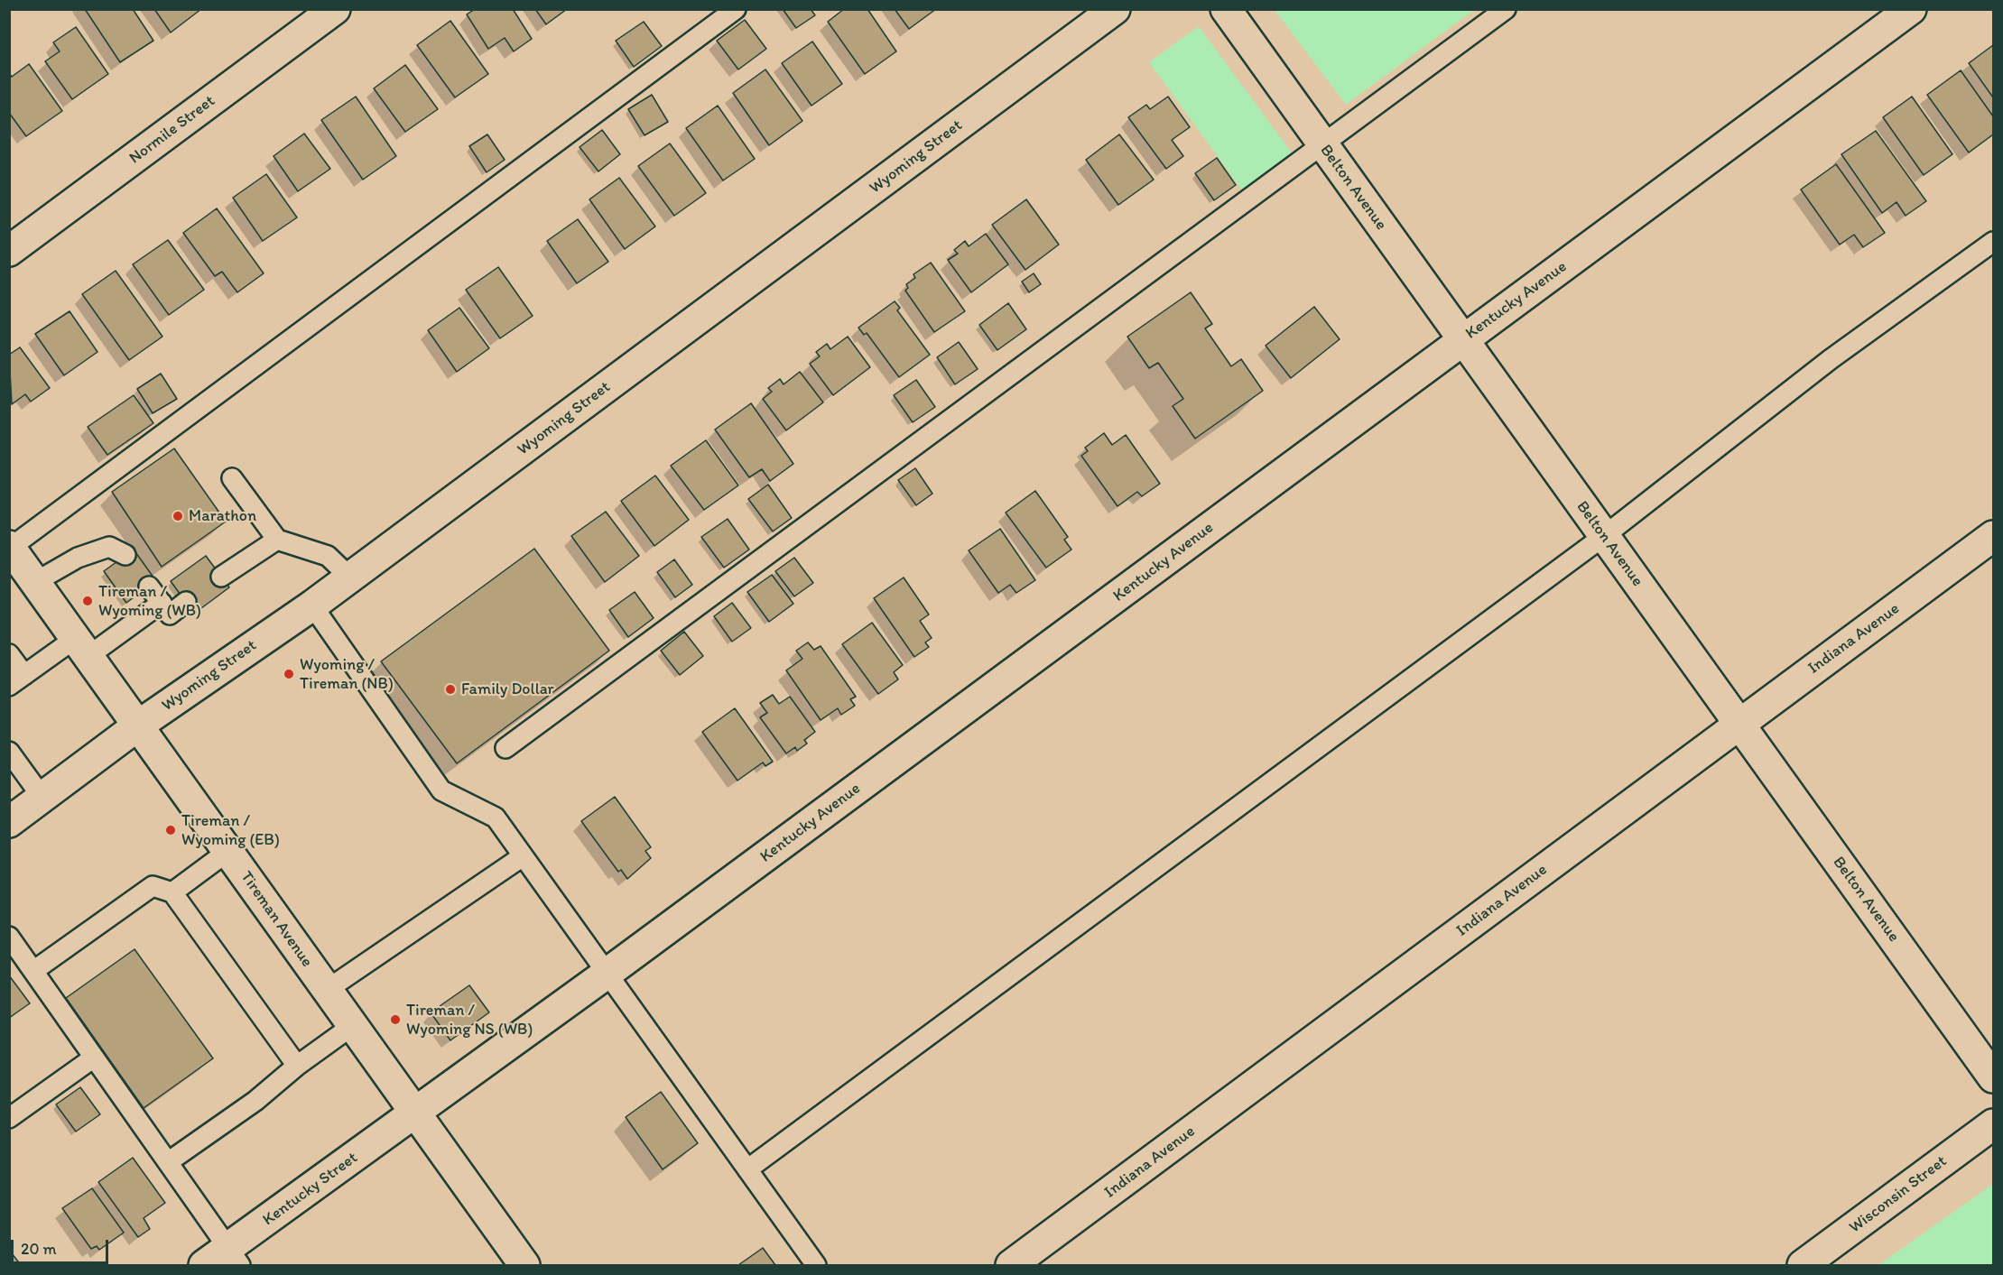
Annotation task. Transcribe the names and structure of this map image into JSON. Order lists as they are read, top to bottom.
{
  "streets": {
    "street": [
      "Normile Street",
      "Wyoming Street",
      "Belton Avenue",
      "Kentucky Avenue",
      "Indiana Avenue",
      "Tireman Avenue",
      "Kentucky Street",
      "Wisconsin Street"
    ]
  },
  "crossings": [
    ["Wyoming Street", "Tireman Avenue"],
    ["Belton Avenue", "Kentucky Avenue"],
    ["Belton Avenue", "Indiana Avenue"],
    ["Kentucky Avenue", "Tireman Avenue"],
    ["Kentucky Avenue", "Kentucky Street"],
    ["Tireman Avenue", "Kentucky Street"]
  ],
  "places": [
    "Marathon",
    "Tireman / Wyoming (WB)",
    "Wyoming / Tireman (NB)",
    "Family Dollar",
    "Tireman / Wyoming (EB)",
    "Tireman / Wyoming NS (WB)"
  ],
  "scale_bar": "20 m"
}
